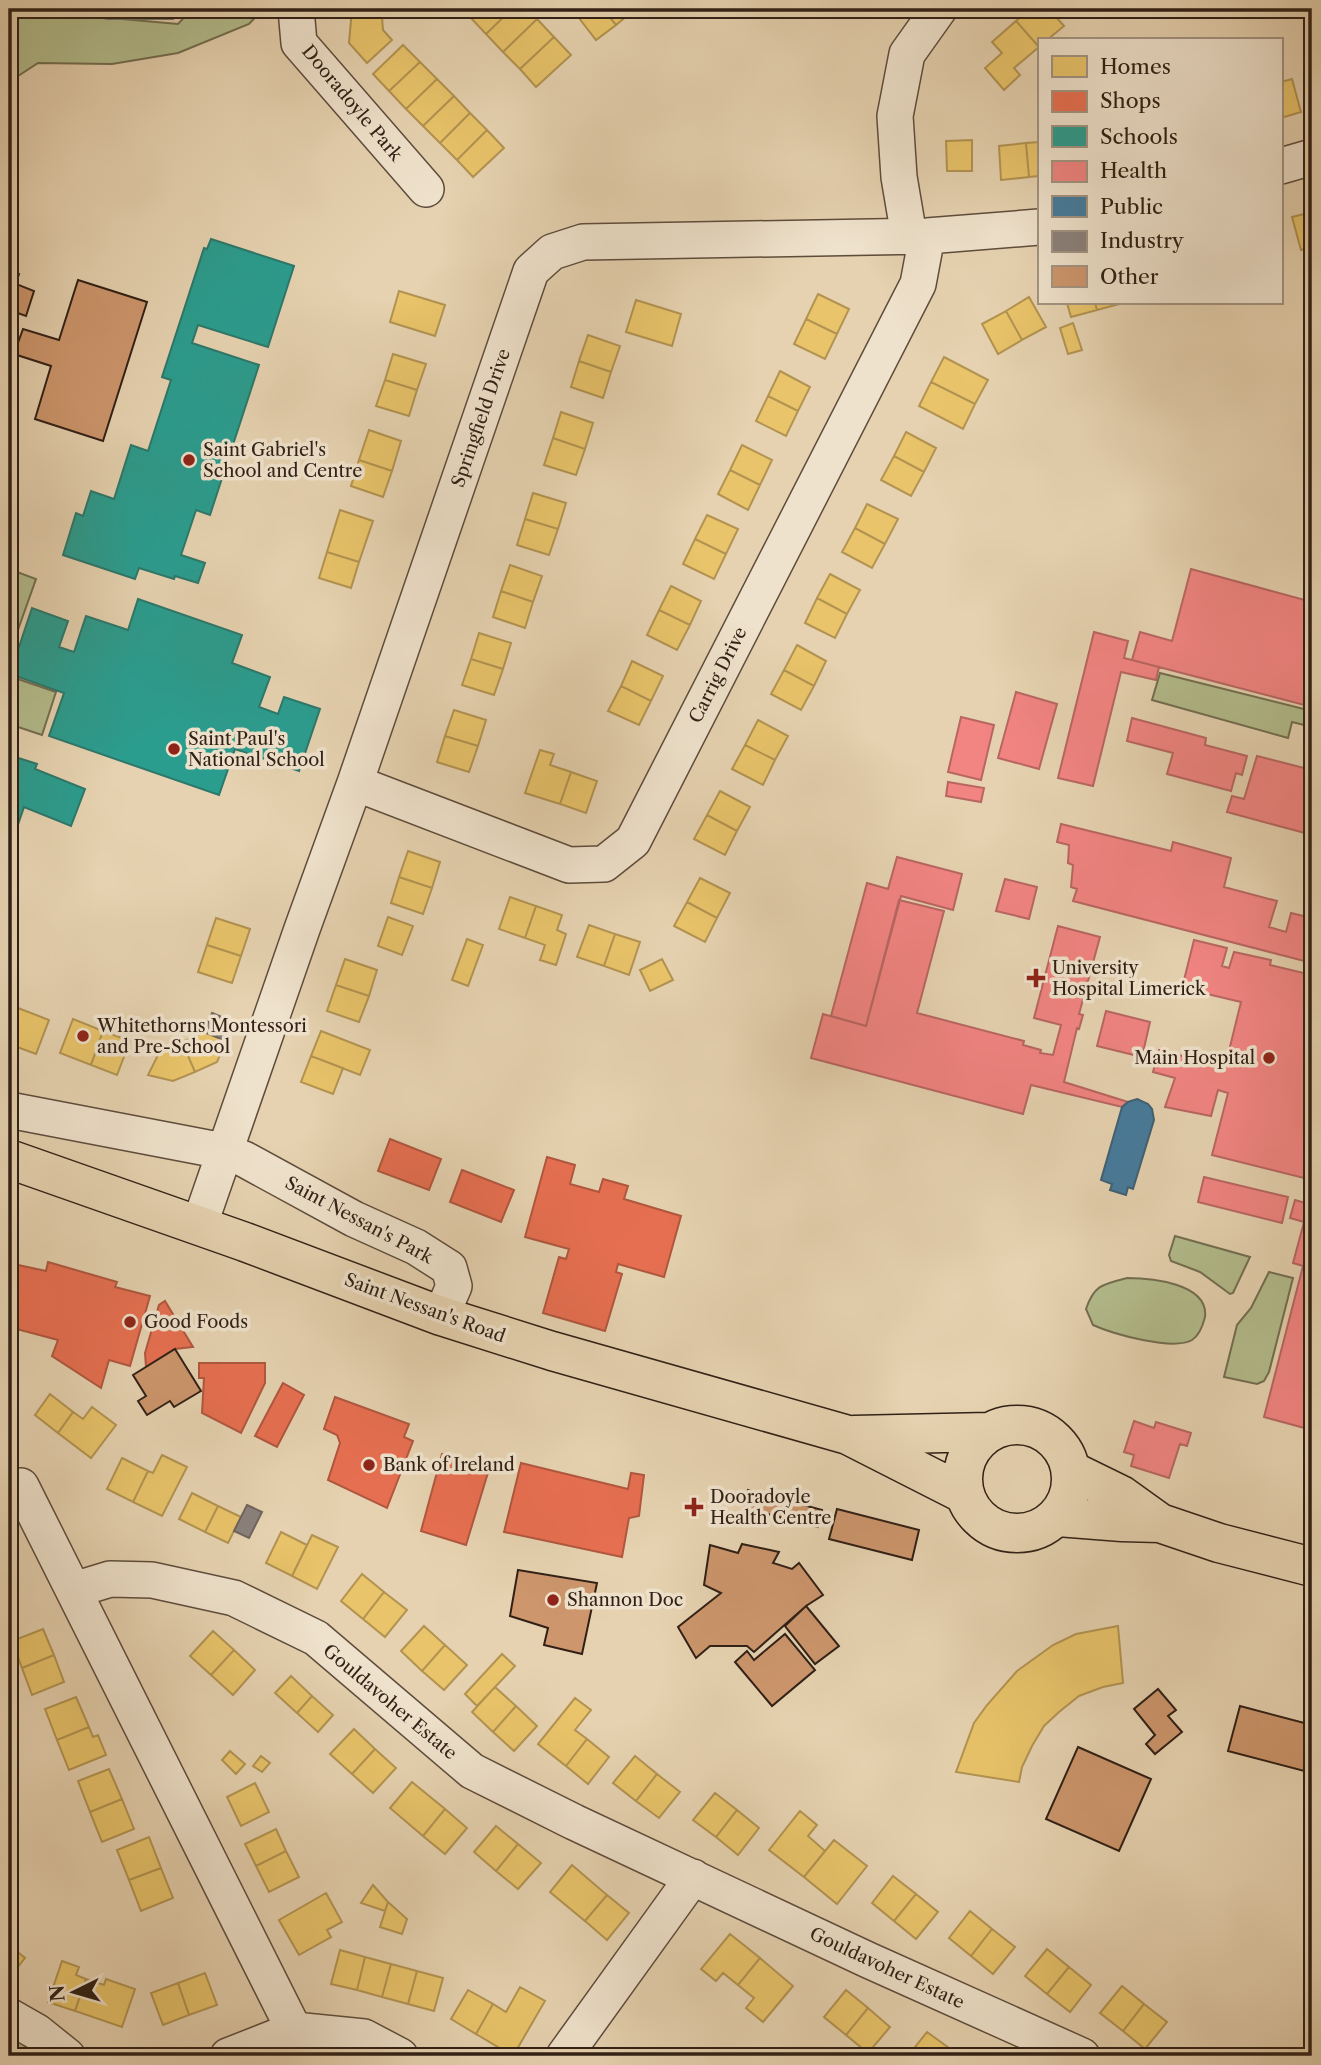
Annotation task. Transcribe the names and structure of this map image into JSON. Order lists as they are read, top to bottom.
{
  "streets": {
    "main road": ["Saint Nessan's Road"],
    "street": [
      "Dooradoyle Park",
      "Springfield Drive",
      "Carrig Drive",
      "Saint Nessan's Park",
      "Gouldavoher Estate"
    ]
  },
  "crossings": [
    ["Springfield Drive", "Carrig Drive"],
    ["Springfield Drive", "Saint Nessan's Park"],
    ["Saint Nessan's Park", "Saint Nessan's Road"]
  ],
  "places": {
    "other": [
      "Saint Gabriel's School and Centre",
      "Saint Paul's National School",
      "Whitethorns Montessori and Pre-School",
      "Main Hospital",
      "Good Foods",
      "Bank of Ireland",
      "Shannon Doc"
    ],
    "health": ["University Hospital Limerick", "Dooradoyle Health Centre"]
  },
  "legend": [
    "Homes",
    "Shops",
    "Schools",
    "Health",
    "Public",
    "Industry",
    "Other"
  ],
  "north": "left"
}
